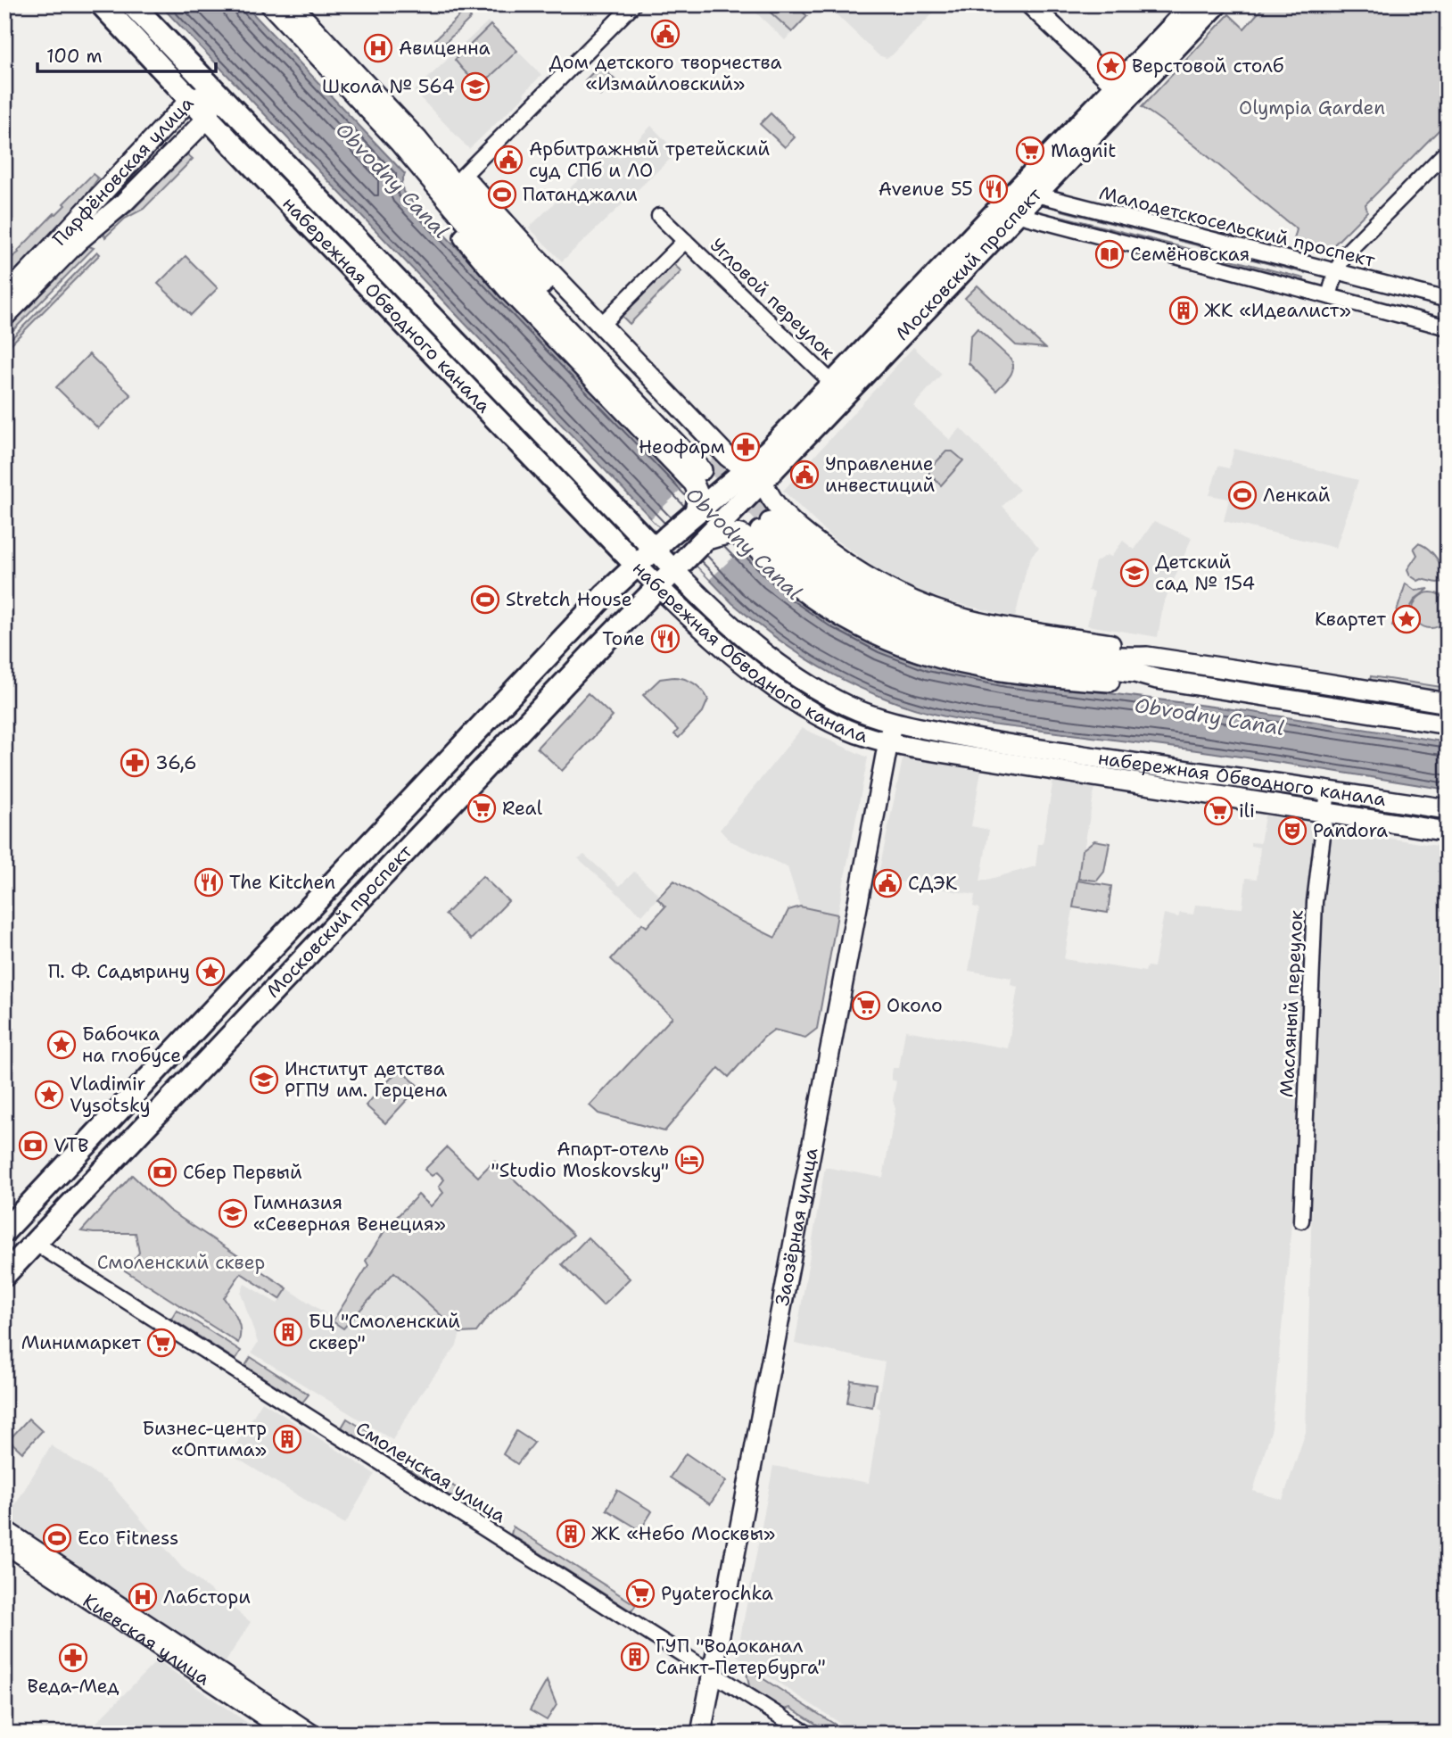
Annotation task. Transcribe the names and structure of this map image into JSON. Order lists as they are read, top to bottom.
{
  "streets": {
    "main road": [
      "Парфёновская улица",
      "Московский проспект",
      "набережная Обводного канала",
      "Заозёрная улица",
      "Киевская улица"
    ],
    "street": [
      "Малодетскосельский проспект",
      "Угловой переулок",
      "Масляный переулок",
      "Смоленская улица"
    ]
  },
  "crossings": [
    ["Парфёновская улица", "набережная Обводного канала"],
    ["Малодетскосельский проспект", "Московский проспект"],
    ["Московский проспект", "Угловой переулок"],
    ["Московский проспект", "набережная Обводного канала"],
    ["Московский проспект", "Смоленская улица"],
    ["набережная Обводного канала", "Масляный переулок"],
    ["набережная Обводного канала", "Заозёрная улица"],
    ["Заозёрная улица", "Смоленская улица"]
  ],
  "water": ["Obvodny Canal"],
  "parks": ["Olympia Garden", "Смоленский сквер"],
  "places": {
    "public building": [
      "Дом детского творчества «Измайловский»",
      "Арбитражный третейский суд СПб и ЛО",
      "Управление инвестиций",
      "СДЭК"
    ],
    "hospital": ["Авиценна", "Лабстори"],
    "place": [
      "Верстовой столб",
      "Квартет",
      "П. Ф. Садырину",
      "Бабочка на глобусе",
      "Vladimir Vysotsky"
    ],
    "school or university": [
      "Школа № 564",
      "Детский сад № 154",
      "Институт детства РГПУ им. Герцена",
      "Гимназия «Северная Венеция»"
    ],
    "supermarket": [
      "Magnit",
      "Real",
      "ili",
      "Около",
      "Минимаркет",
      "Pyaterochka"
    ],
    "restaurant": ["Avenue 55", "Tone", "The Kitchen"],
    "sports": [
      "Патанджали",
      "Ленкай",
      "Stretch House",
      "Eco Fitness"
    ],
    "library": ["Семёновская"],
    "building": [
      "ЖК «Идеалист»",
      "БЦ \"Смоленский сквер\"",
      "Бизнес-центр «Оптима»",
      "ЖК «Небо Москвы»",
      "ГУП \"Водоканал Санкт-Петербурга\""
    ],
    "pharmacy": ["Неофарм", "36,6", "Веда-Мед"],
    "theatre": ["Pandora"],
    "bank": ["VTB", "Сбер Первый"],
    "hotel": ["Апарт-отель \"Studio Moskovsky\""]
  },
  "scale_bar": "100 m"
}
